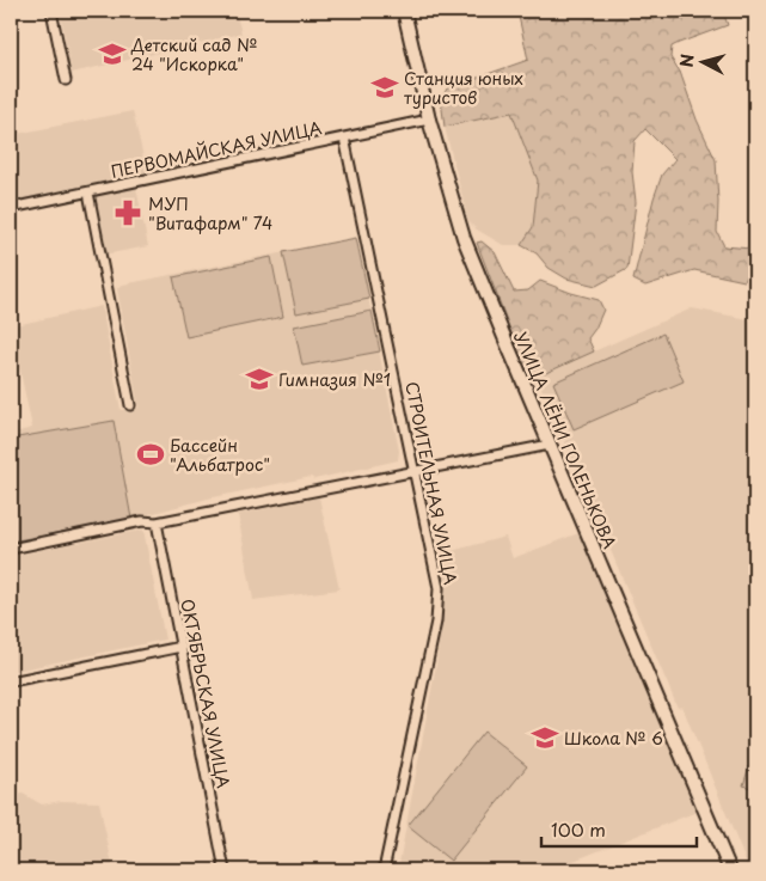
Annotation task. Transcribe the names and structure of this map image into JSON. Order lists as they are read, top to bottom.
{
  "streets": {
    "street": [
      "ПЕРВОМАЙСКАЯ УЛИЦА",
      "УЛИЦА ЛЁНИ ГОЛЕНЬКОВА",
      "СТРОИТЕЛЬНАЯ УЛИЦА",
      "ОКТЯБРЬСКАЯ УЛИЦА"
    ]
  },
  "crossings": [
    ["ПЕРВОМАЙСКАЯ УЛИЦА", "УЛИЦА ЛЁНИ ГОЛЕНЬКОВА"],
    ["ПЕРВОМАЙСКАЯ УЛИЦА", "СТРОИТЕЛЬНАЯ УЛИЦА"]
  ],
  "places": {
    "school or university": [
      "Детский сад № 24 \"Искорка\"",
      "Станция юных туристов",
      "Гимназия №1",
      "Школа № 6"
    ],
    "pharmacy": ["МУП \"Витафарм\" 74"],
    "sports": ["Бассейн \"Альбатрос\""]
  },
  "scale_bar": "100 m",
  "north": "left"
}
